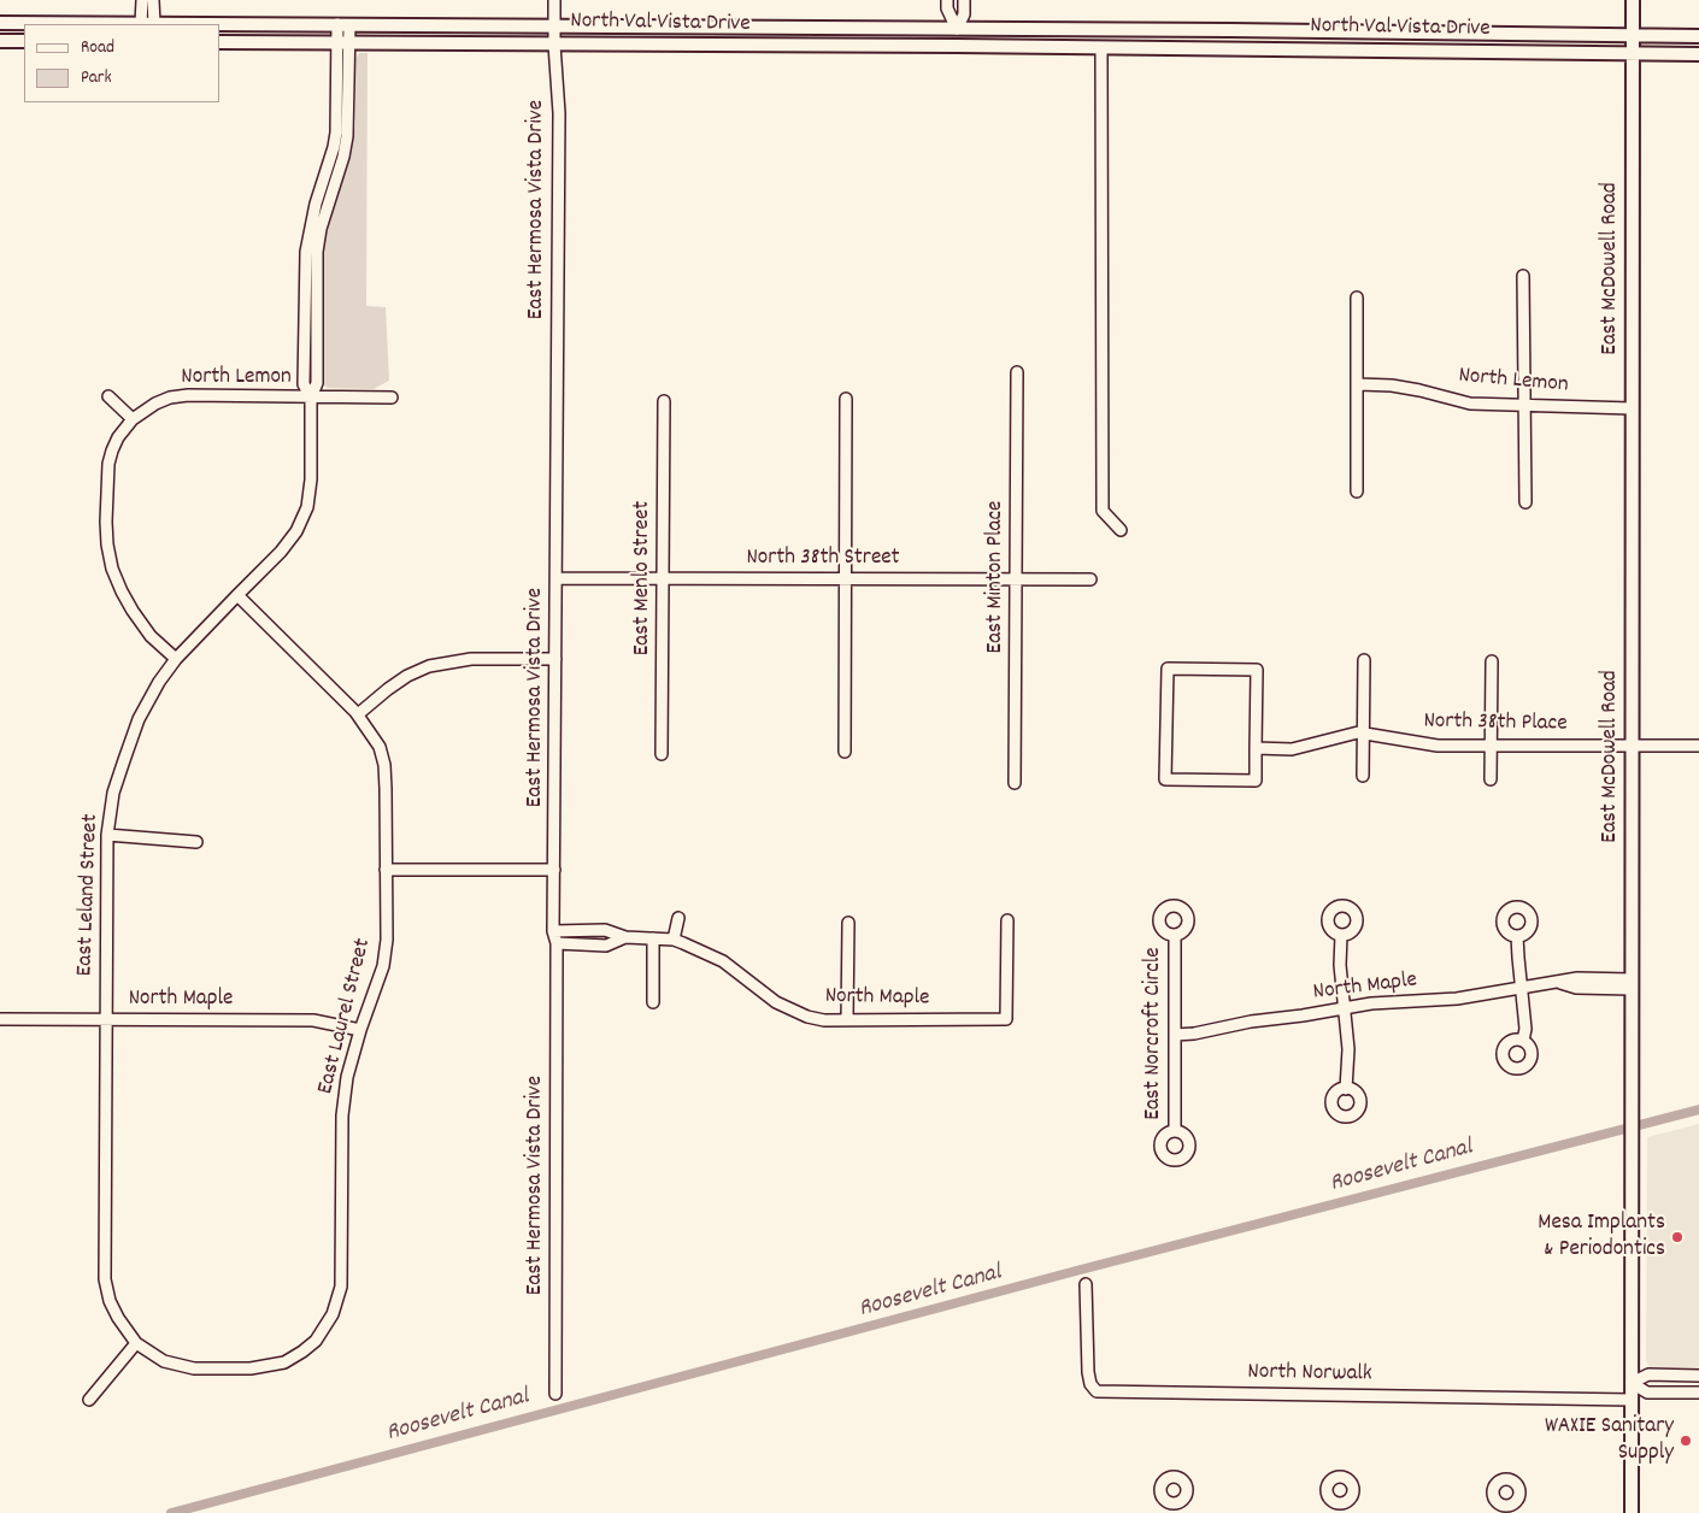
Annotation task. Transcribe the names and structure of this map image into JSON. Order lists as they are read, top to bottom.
{
  "streets": {
    "main road": ["North Val Vista Drive", "East McDowell Road"],
    "street": [
      "East Hermosa Vista Drive",
      "North Lemon",
      "North 38th Street",
      "East Minton Place",
      "East Menlo Street",
      "North 38th Place",
      "East Leland Street",
      "North Maple",
      "East Laurel Street",
      "East Norcroft Circle",
      "North Norwalk"
    ]
  },
  "crossings": [
    ["North Val Vista Drive", "East Hermosa Vista Drive"],
    ["North Val Vista Drive", "East McDowell Road"],
    ["North Val Vista Drive", "East Leland Street"],
    ["East Hermosa Vista Drive", "North 38th Street"],
    ["East Hermosa Vista Drive", "North Maple"],
    ["East McDowell Road", "North Lemon"],
    ["East McDowell Road", "North 38th Place"],
    ["East McDowell Road", "North Maple"],
    ["East McDowell Road", "North Norwalk"],
    ["North Lemon", "East Leland Street"],
    ["North 38th Street", "East Minton Place"],
    ["North 38th Street", "East Menlo Street"],
    ["East Leland Street", "North Maple"],
    ["East Leland Street", "East Laurel Street"],
    ["North Maple", "East Laurel Street"],
    ["North Maple", "East Norcroft Circle"]
  ],
  "water": ["Roosevelt Canal"],
  "places": ["Mesa Implants & Periodontics", "WAXIE Sanitary Supply"],
  "legend": ["Road", "Park"]
}
